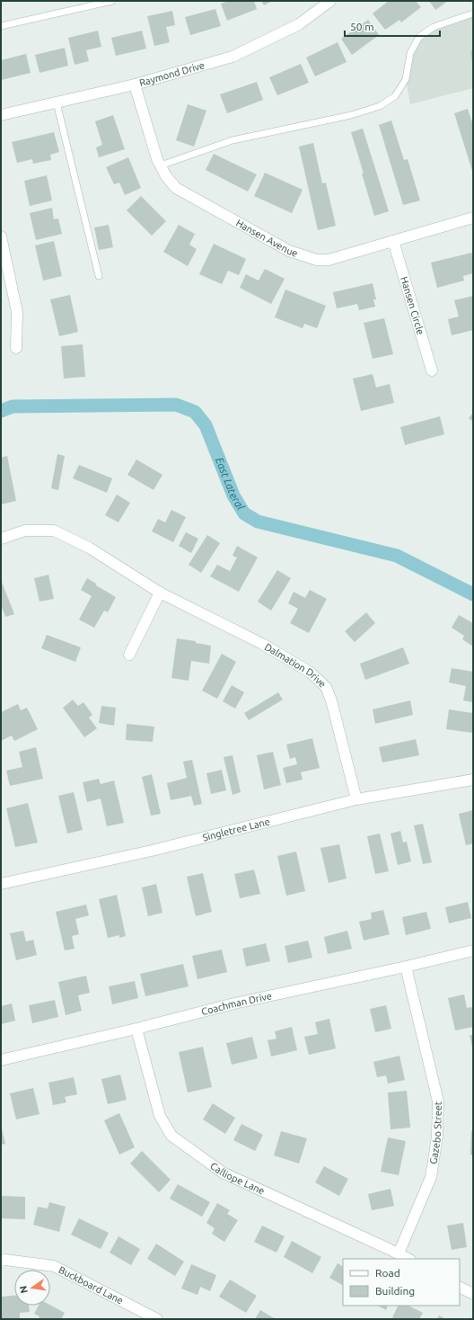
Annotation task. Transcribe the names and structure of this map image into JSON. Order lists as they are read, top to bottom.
{
  "streets": {
    "street": [
      "Raymond Drive",
      "Hansen Avenue",
      "Hansen Circle",
      "Dalmation Drive",
      "Singletree Lane",
      "Coachman Drive",
      "Gazebo Street",
      "Calliope Lane",
      "Buckboard Lane"
    ]
  },
  "crossings": [
    ["Raymond Drive", "Hansen Avenue"],
    ["Hansen Avenue", "Hansen Circle"],
    ["Dalmation Drive", "Singletree Lane"],
    ["Coachman Drive", "Gazebo Street"],
    ["Coachman Drive", "Calliope Lane"],
    ["Gazebo Street", "Calliope Lane"]
  ],
  "water": ["East Lateral"],
  "legend": ["Road", "Building"],
  "scale_bar": "50 m",
  "north": "left"
}
